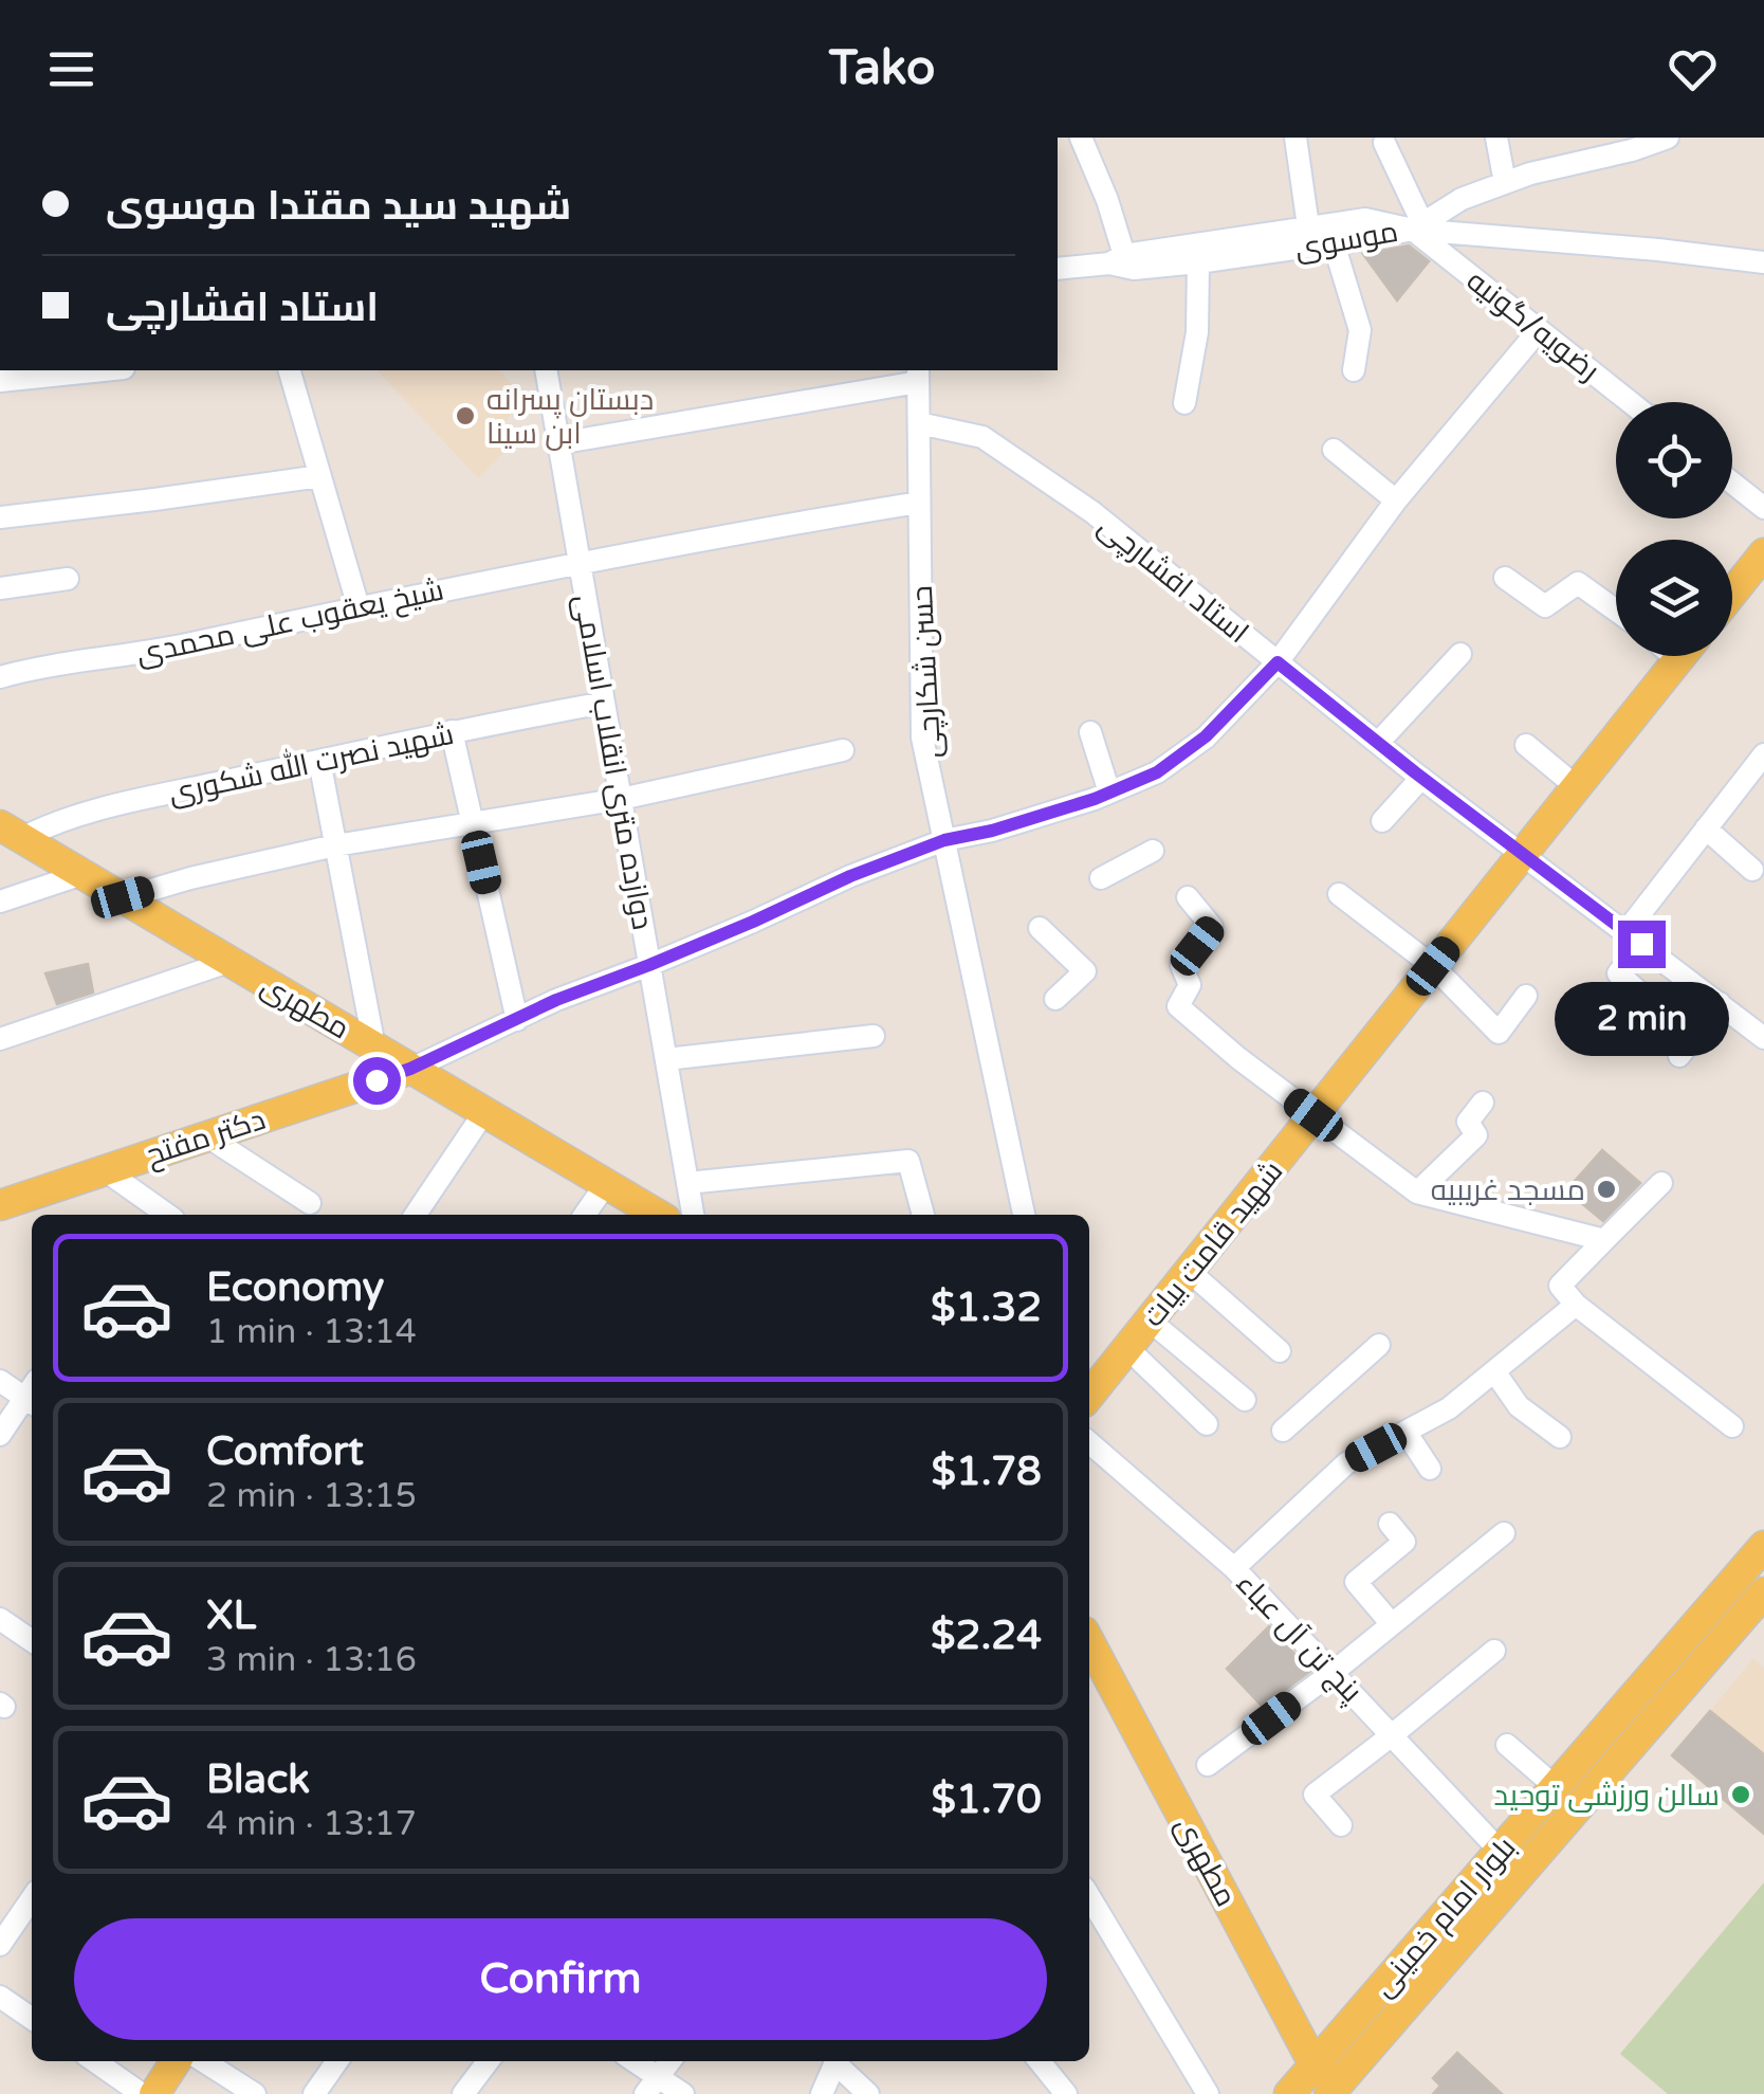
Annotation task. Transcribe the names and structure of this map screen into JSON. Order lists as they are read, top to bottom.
{
  "streets": {
    "main road": [
      "مطهری",
      "دکتر مفتح",
      "شهید قامت بیات",
      "بلوار امام خمینی"
    ],
    "street": [
      "موسوی",
      "رضویه/گونیه",
      "استاد افشارچی",
      "شیخ یعقوب علی محمدی",
      "حسن شکارچی",
      "دوازده متری انقلاب اسلامی",
      "شهید نصرت الله شکوری",
      "پنج تن آل عباء"
    ]
  },
  "crossings": [
    ["موسوی", "رضویه/گونیه"],
    ["استاد افشارچی", "حسن شکارچی"],
    ["استاد افشارچی", "شهید قامت بیات"],
    ["شیخ یعقوب علی محمدی", "حسن شکارچی"],
    ["شیخ یعقوب علی محمدی", "دوازده متری انقلاب اسلامی"],
    ["دوازده متری انقلاب اسلامی", "شهید نصرت الله شکوری"],
    ["شهید نصرت الله شکوری", "مطهری"],
    ["مطهری", "دکتر مفتح"],
    ["مطهری", "بلوار امام خمینی"],
    ["پنج تن آل عباء", "بلوار امام خمینی"]
  ],
  "places": ["دبستان پسرانه ابن سینا", "مسجد غریبیه", "سالن ورزشی توحید"],
  "page": {
    "header": "Tako",
    "banner": ["شهید سید مقتدا موسوی", "استاد افشارچی"],
    "bubble": "2 min",
    "list": [
      {
        "name": "Economy",
        "note": "1 min · 13:14",
        "value": "$1.32"
      },
      {
        "name": "Comfort",
        "note": "2 min · 13:15",
        "value": "$1.78"
      },
      {
        "name": "XL",
        "note": "3 min · 13:16",
        "value": "$2.24"
      },
      {
        "name": "Black",
        "note": "4 min · 13:17",
        "value": "$1.70"
      }
    ],
    "buttons": "Confirm"
  }
}
